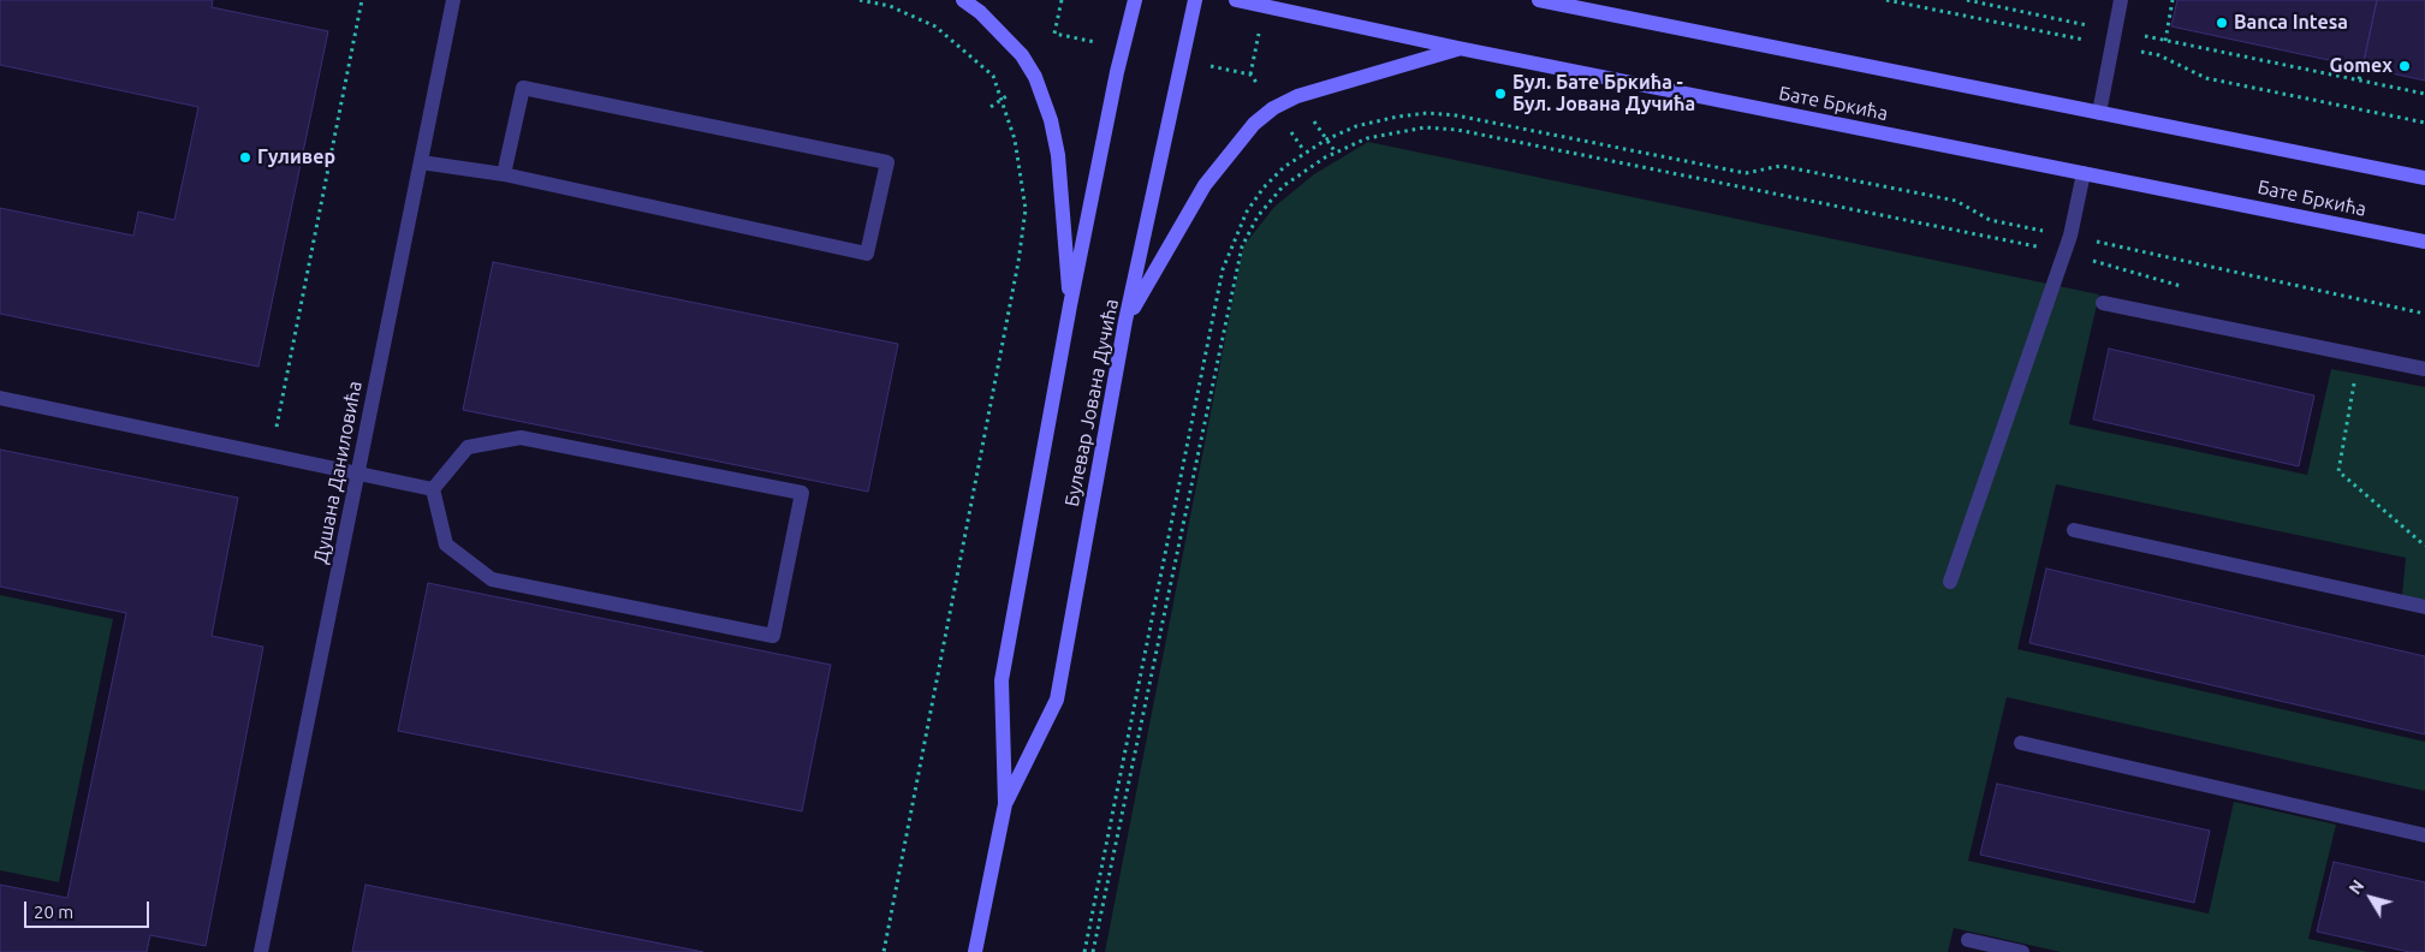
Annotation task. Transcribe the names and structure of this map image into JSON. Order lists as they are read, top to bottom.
{
  "streets": {
    "street": ["Бате Бркића", "Булевар Јована Дучића", "Душана Даниловића"]
  },
  "places": [
    "Banca Intesa",
    "Gomex",
    "Бул. Бате Бркића - Бул. Јована Дучића",
    "Гуливер"
  ],
  "scale_bar": "20 m",
  "north": "top left"
}
